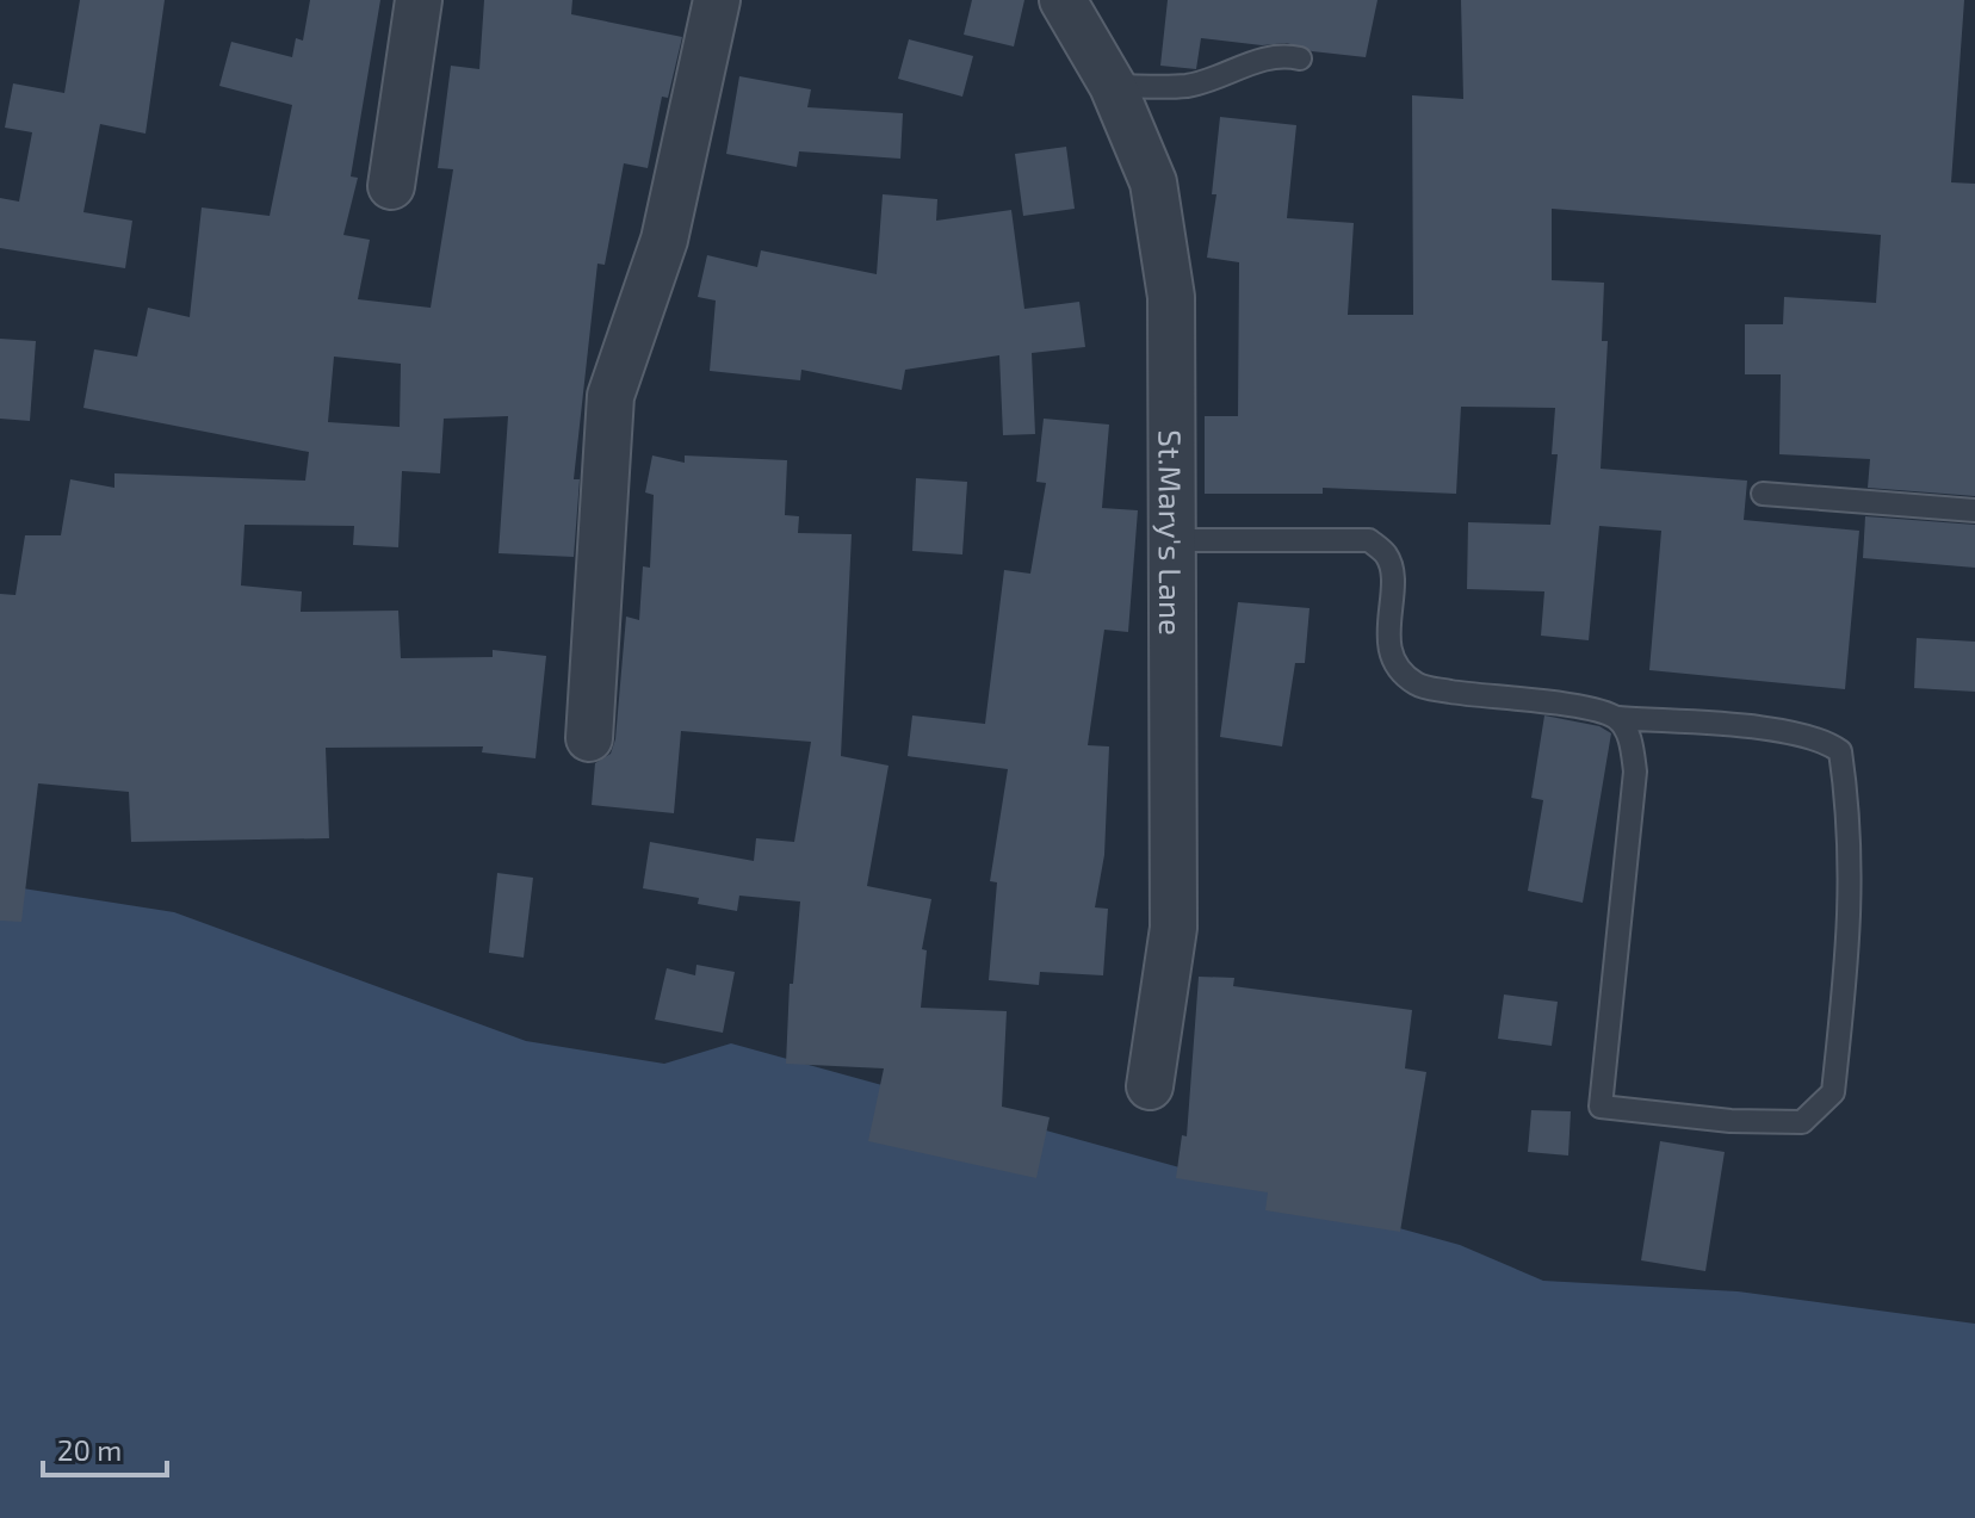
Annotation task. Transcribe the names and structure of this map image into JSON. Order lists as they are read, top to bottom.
{
  "streets": {
    "street": ["St.Mary's Lane"]
  },
  "scale_bar": "20 m"
}
